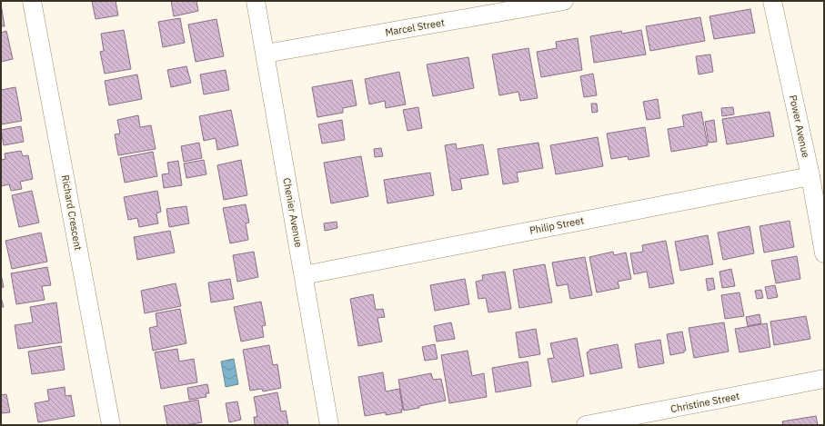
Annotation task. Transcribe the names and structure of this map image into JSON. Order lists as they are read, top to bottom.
{
  "streets": {
    "street": [
      "Marcel Street",
      "Power Avenue",
      "Richard Crescent",
      "Chenier Avenue",
      "Philip Street",
      "Christine Street"
    ]
  },
  "crossings": [
    ["Marcel Street", "Chenier Avenue"],
    ["Power Avenue", "Philip Street"],
    ["Chenier Avenue", "Philip Street"]
  ]
}
